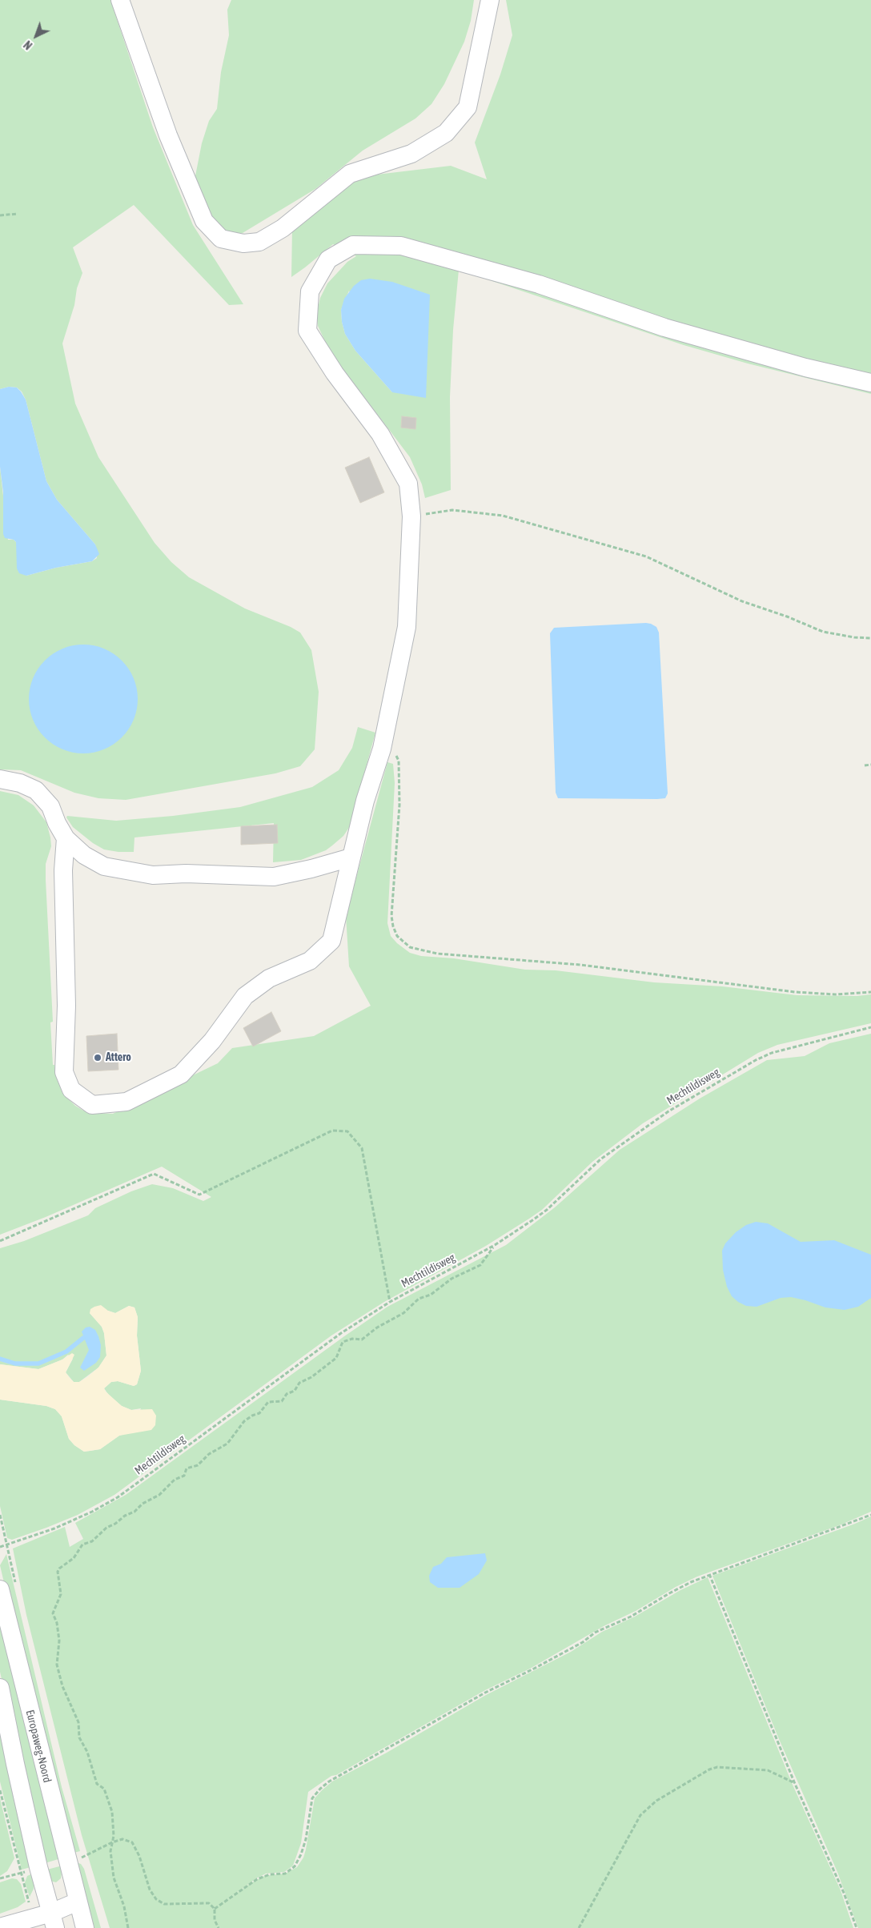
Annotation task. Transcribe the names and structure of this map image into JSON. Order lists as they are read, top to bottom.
{
  "streets": {
    "street": ["Europaweg-Noord"],
    "path": ["Mechtildisweg"]
  },
  "places": ["Attero"],
  "north": "bottom left"
}
